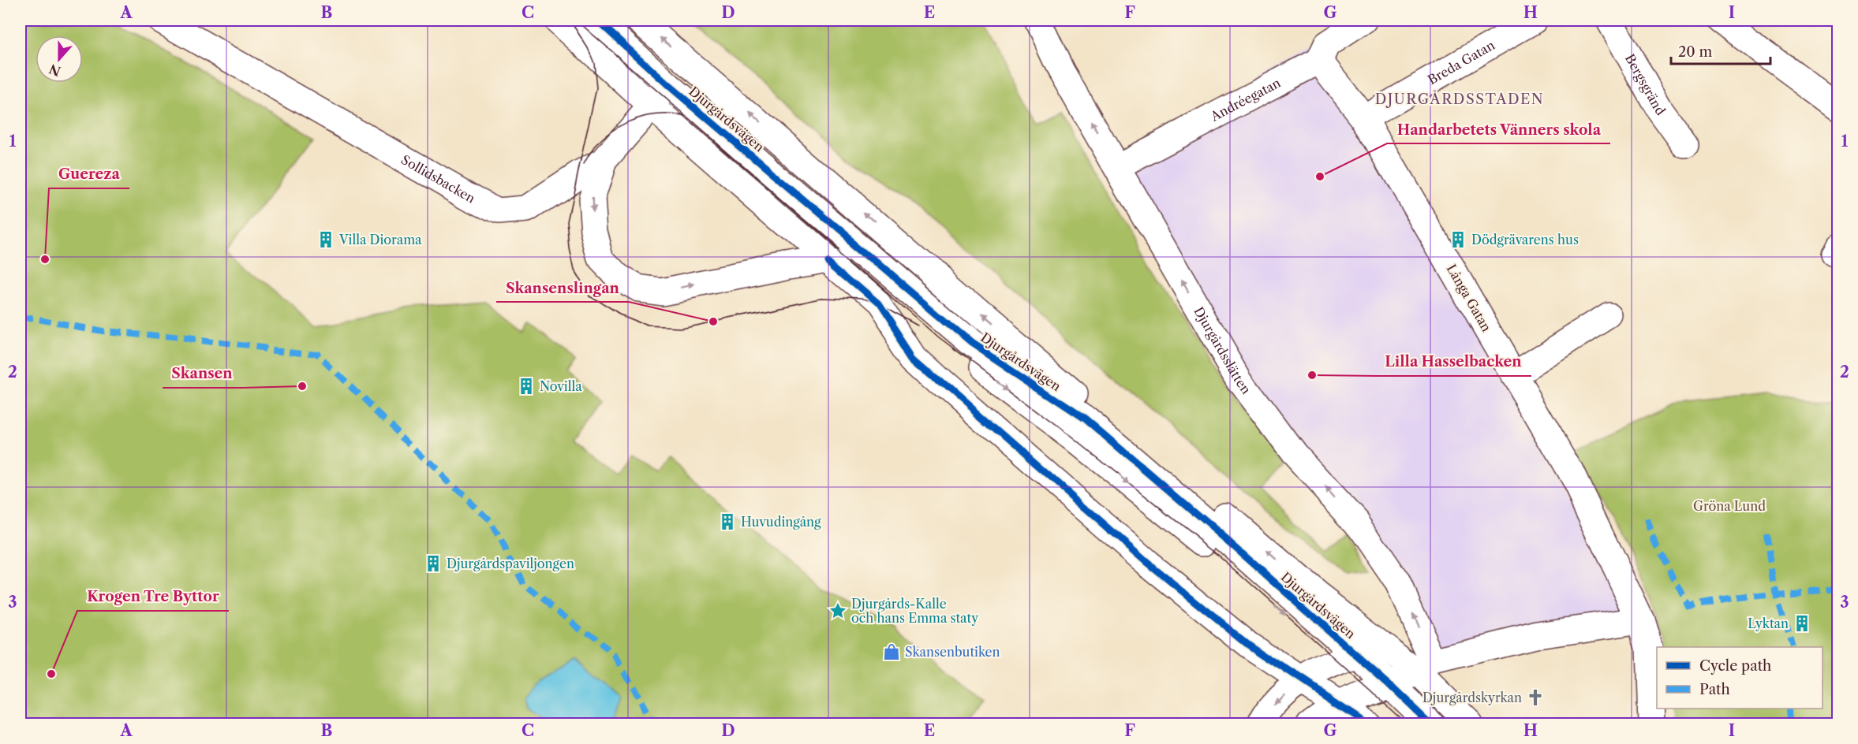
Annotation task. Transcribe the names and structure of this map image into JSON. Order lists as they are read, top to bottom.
{
  "streets": {
    "street": [
      "Breda Gatan",
      "Bergsgränd",
      "Andréegatan",
      "Djurgårdsvägen",
      "Sollidsbacken",
      "Långa Gatan",
      "Djurgårdsslätten"
    ]
  },
  "crossings": [
    ["Breda Gatan", "Långa Gatan"],
    ["Andréegatan", "Långa Gatan"],
    ["Andréegatan", "Djurgårdsslätten"],
    ["Djurgårdsvägen", "Sollidsbacken"],
    ["Djurgårdsvägen", "Djurgårdsslätten"]
  ],
  "one_way": ["Djurgårdsslätten"],
  "districts": ["DJURGÅRDSSTADEN"],
  "parks": ["Gröna Lund"],
  "places": {
    "other": [
      "Handarbetets Vänners skola",
      "Guereza",
      "Skansenslingan",
      "Lilla Hasselbacken",
      "Skansen",
      "Krogen Tre Byttor"
    ],
    "building": [
      "Villa Diorama",
      "Dödgrävarens hus",
      "Novilla",
      "Huvudingång",
      "Djurgårdspaviljongen",
      "Lyktan"
    ],
    "place": ["Djurgårds-Kalle och hans Emma staty"],
    "shop": ["Skansenbutiken"],
    "church": ["Djurgårdskyrkan"]
  },
  "legend": ["Cycle path", "Path"],
  "scale_bar": "20 m",
  "north": "bottom",
  "grid": {
    "columns": [
      "A",
      "B",
      "C",
      "D",
      "E",
      "F",
      "G",
      "H",
      "I"
    ],
    "rows": ["1", "2", "3"]
  }
}
